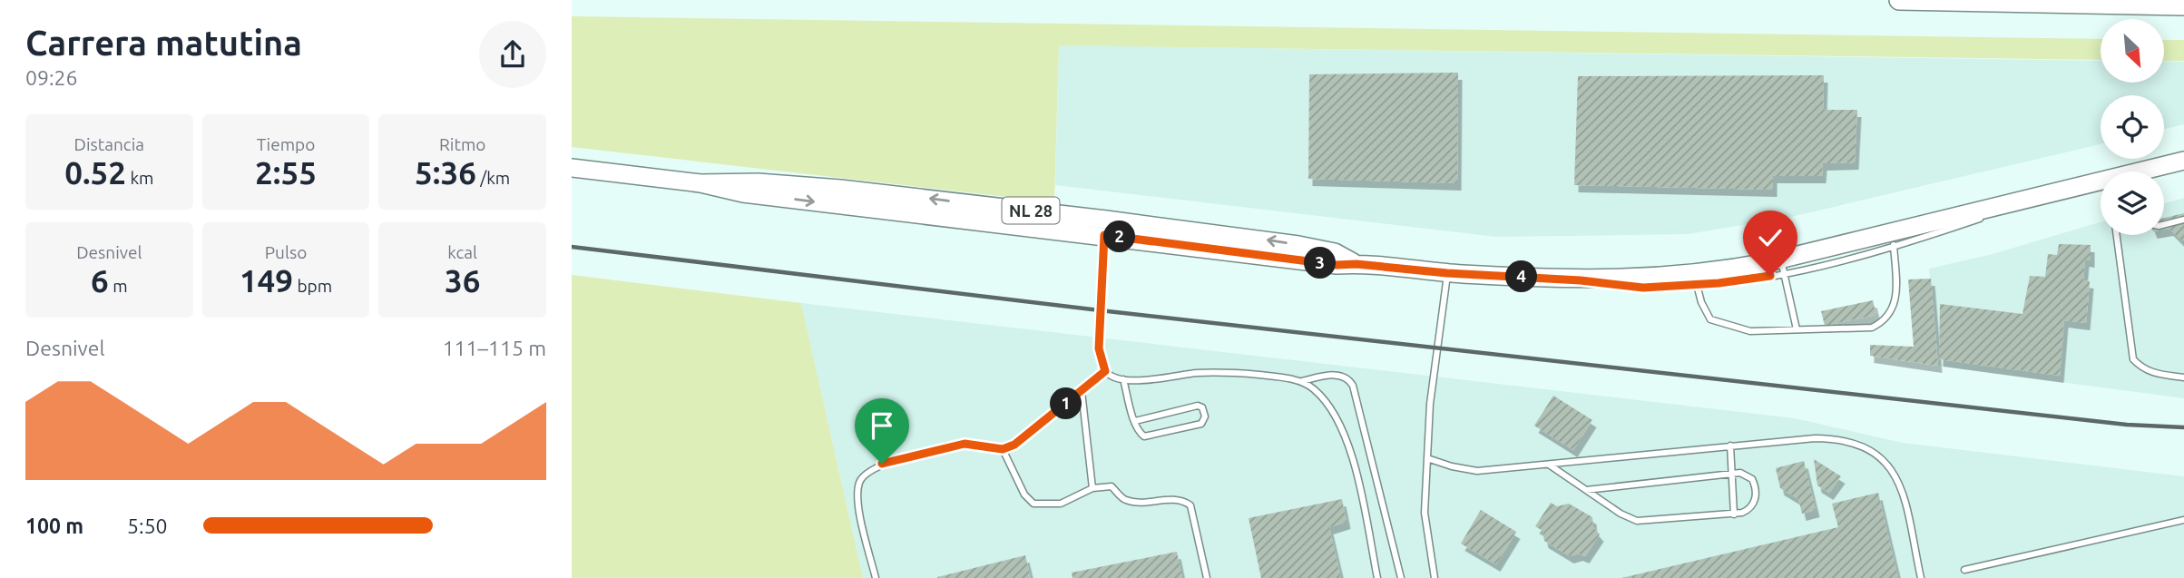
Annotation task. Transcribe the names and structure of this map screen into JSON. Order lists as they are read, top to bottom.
{
  "streets": {
    "main road": ["NL 28"]
  },
  "north": "bottom right",
  "page": {
    "heading": ["Carrera matutina", "09:26"],
    "stats": [
      ["Distancia", "0.52 km"],
      ["Tiempo", "2:55"],
      ["Ritmo", "5:36 /km"],
      ["Desnivel", "6 m"],
      ["Pulso", "149 bpm"],
      ["kcal", "36"]
    ],
    "pins": [
      "2",
      "3",
      "4",
      "1"
    ],
    "chart": ["Desnivel", "111–115 m"],
    "list": [
      {
        "name": "100 m",
        "note": "5:50"
      }
    ]
  }
}
